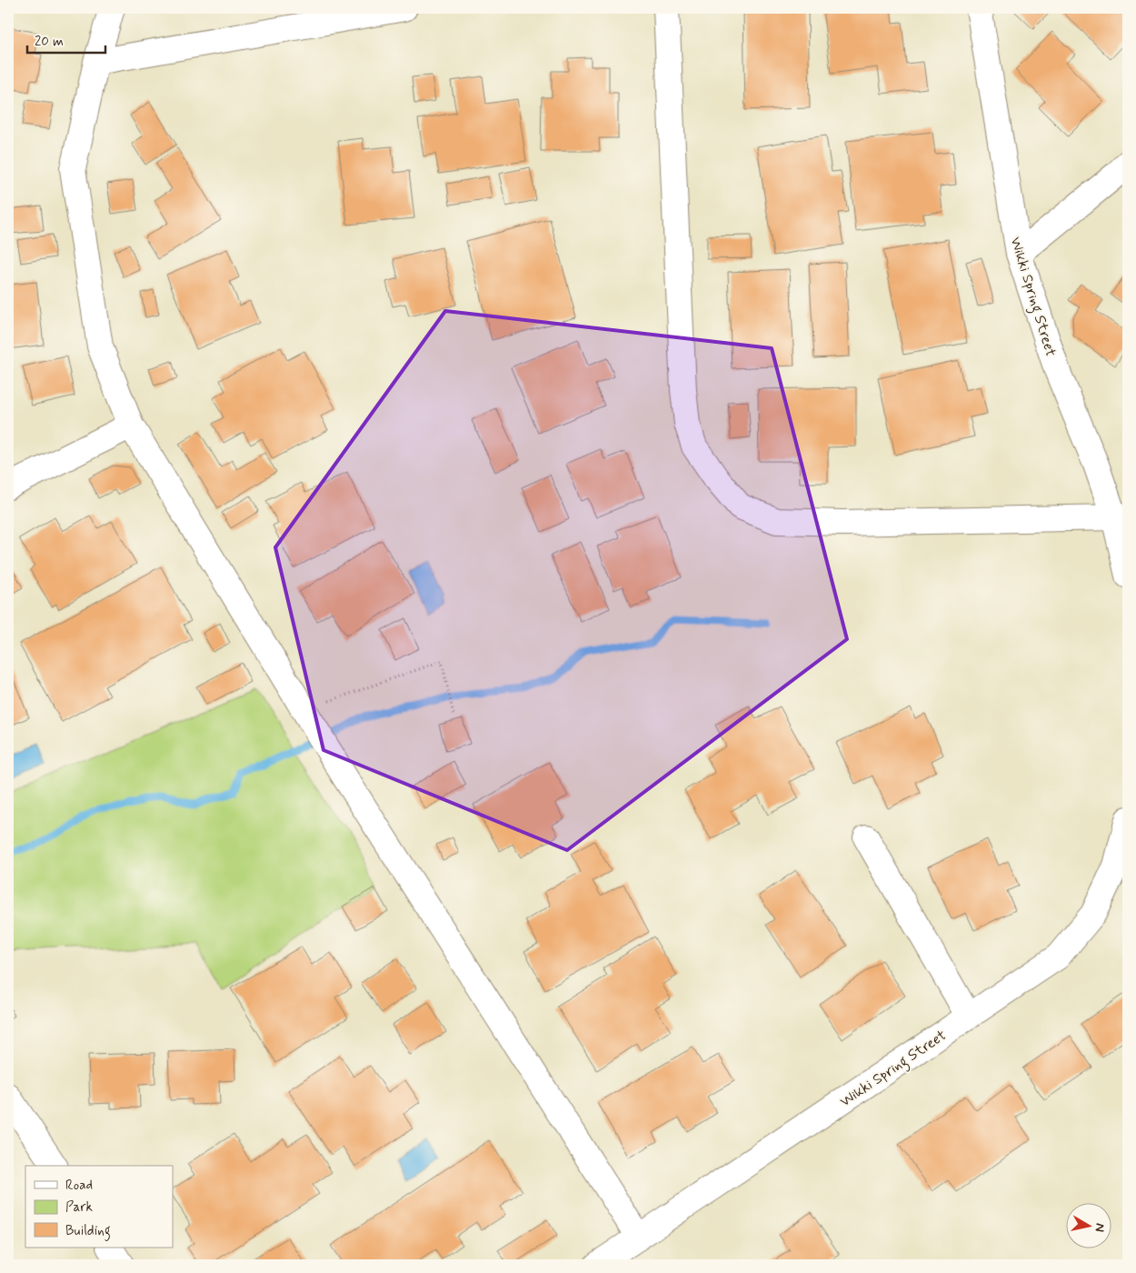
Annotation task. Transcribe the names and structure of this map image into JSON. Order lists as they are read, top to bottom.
{
  "streets": {
    "street": ["Wikki Spring Street"]
  },
  "legend": ["Road", "Park", "Building"],
  "scale_bar": "20 m",
  "north": "right"
}
